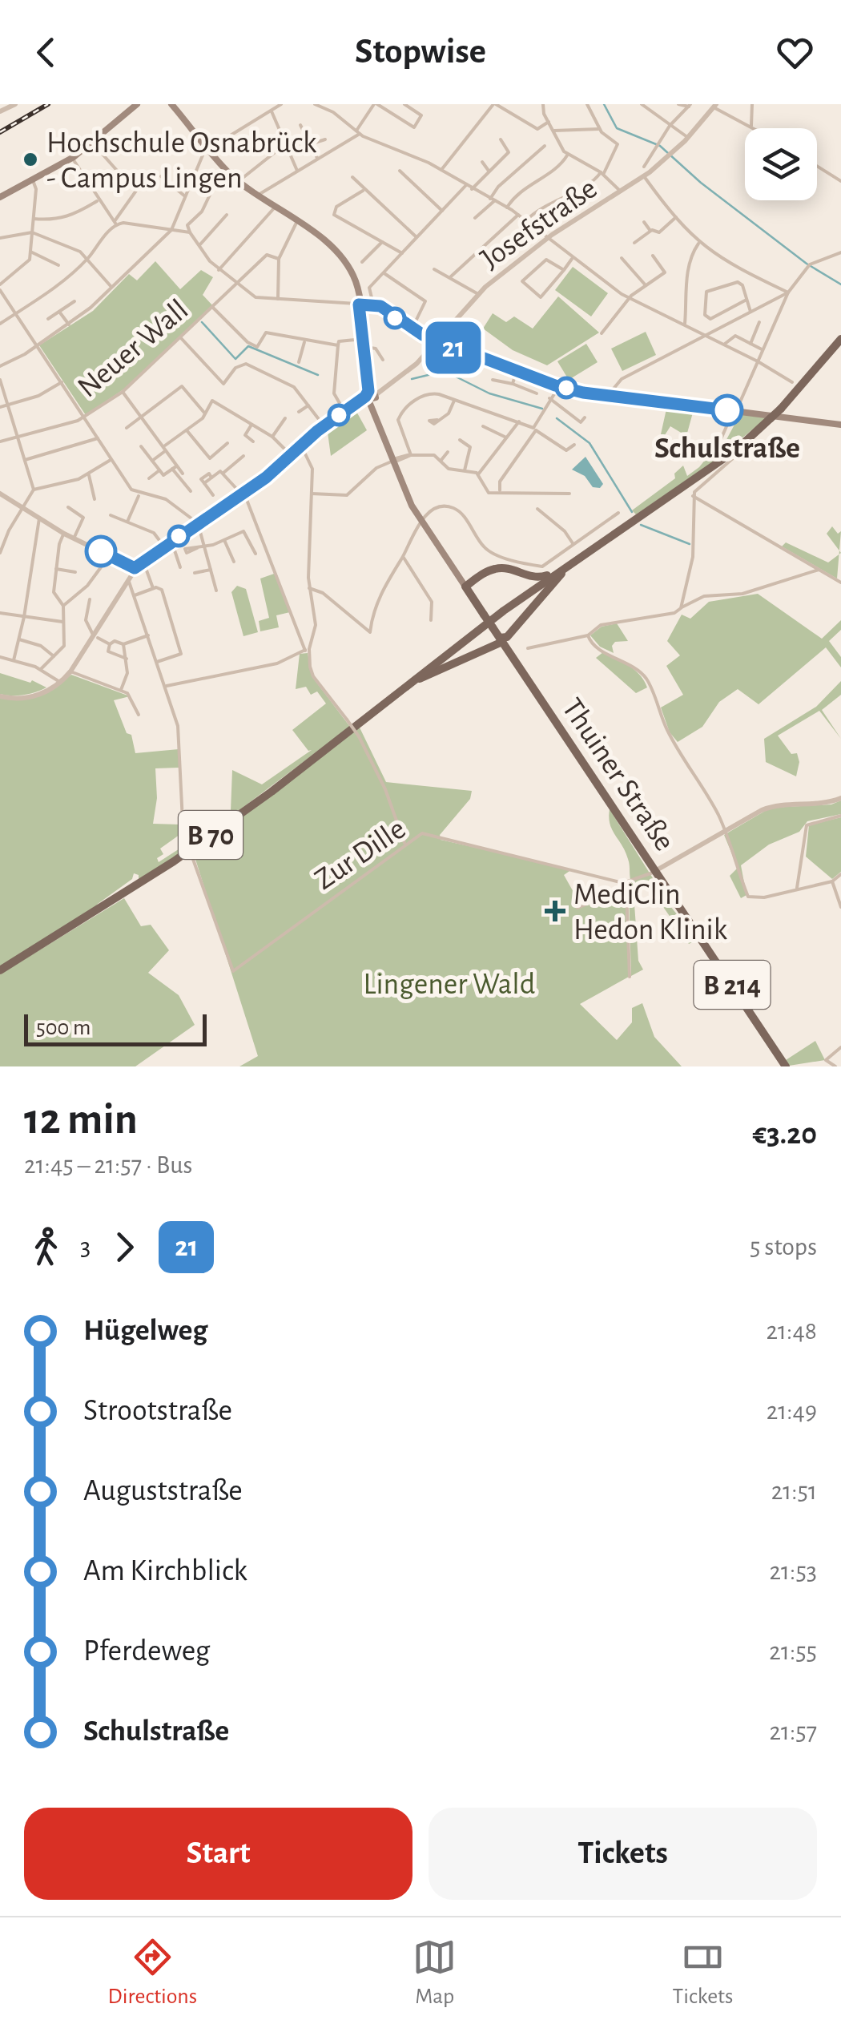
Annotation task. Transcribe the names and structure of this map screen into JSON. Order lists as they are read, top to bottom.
{
  "streets": {
    "main road": ["Thuiner Straße", "B 70", "B 214"],
    "street": ["Josefstraße", "Neuer Wall", "Zur Dille"]
  },
  "crossings": [
    ["Thuiner Straße", "B 214"]
  ],
  "parks": ["Lingener Wald"],
  "places": {
    "other": ["Hochschule Osnabrück - Campus Lingen", "Schulstraße"],
    "health": ["MediClin Hedon Klinik"]
  },
  "lines": ["bus line 21"],
  "scale_bar": "500 m",
  "page": {
    "header": "Stopwise",
    "on_map": "21",
    "scale": "500 m",
    "heading": ["12 min", "21:45 – 21:57 · Bus", "€3.20"],
    "legs": ["3", "21", "5 stops"],
    "list": [
      {
        "name": "Hügelweg",
        "value": "21:48"
      },
      {
        "name": "Strootstraße",
        "value": "21:49"
      },
      {
        "name": "Auguststraße",
        "value": "21:51"
      },
      {
        "name": "Am Kirchblick",
        "value": "21:53"
      },
      {
        "name": "Pferdeweg",
        "value": "21:55"
      },
      {
        "name": "Schulstraße",
        "value": "21:57"
      }
    ],
    "buttons": ["Start", "Tickets"],
    "tabs": ["Directions", "Map", "Tickets"]
  }
}
